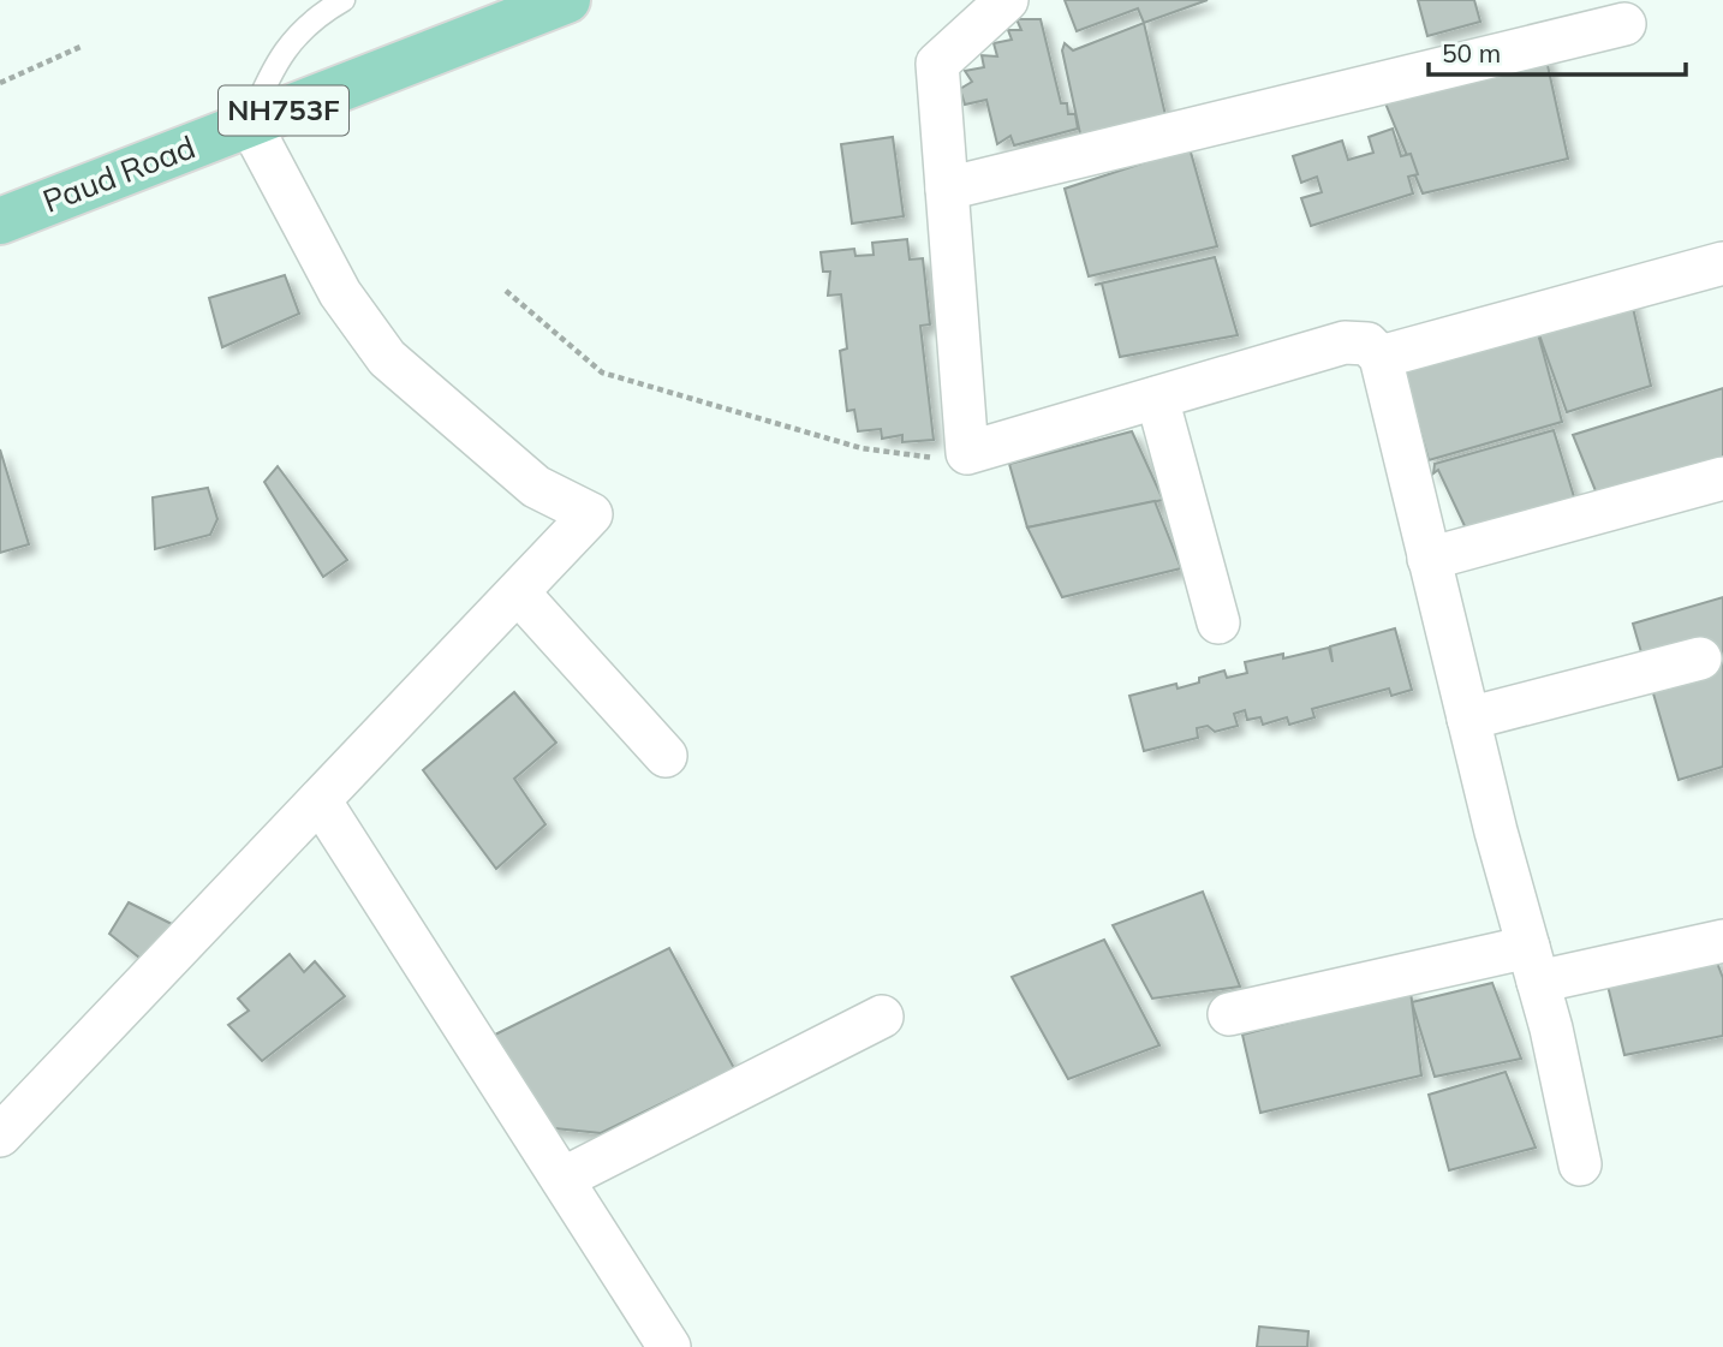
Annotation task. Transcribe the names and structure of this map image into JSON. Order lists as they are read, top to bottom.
{
  "streets": {
    "main road": ["NH753F", "Paud Road"]
  },
  "scale_bar": "50 m"
}
